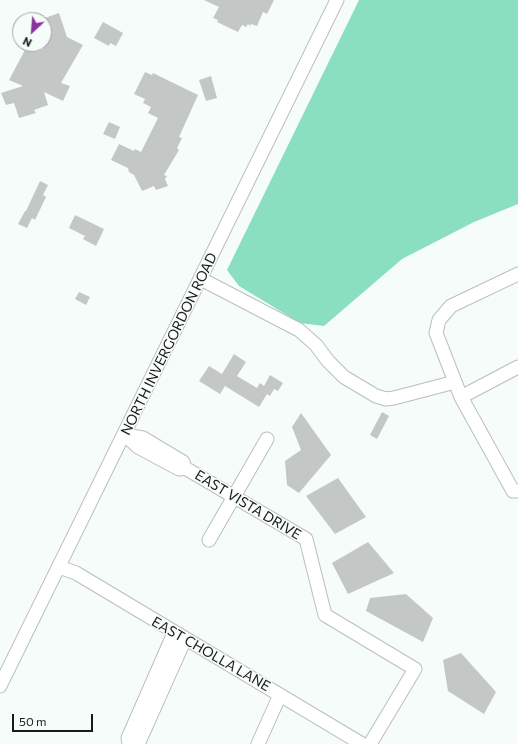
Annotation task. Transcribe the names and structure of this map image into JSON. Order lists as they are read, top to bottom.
{
  "streets": {
    "street": ["NORTH INVERGORDON ROAD", "EAST VISTA DRIVE", "EAST CHOLLA LANE"]
  },
  "crossings": [
    ["NORTH INVERGORDON ROAD", "EAST VISTA DRIVE"],
    ["NORTH INVERGORDON ROAD", "EAST CHOLLA LANE"]
  ],
  "scale_bar": "50 m",
  "north": "bottom left"
}
